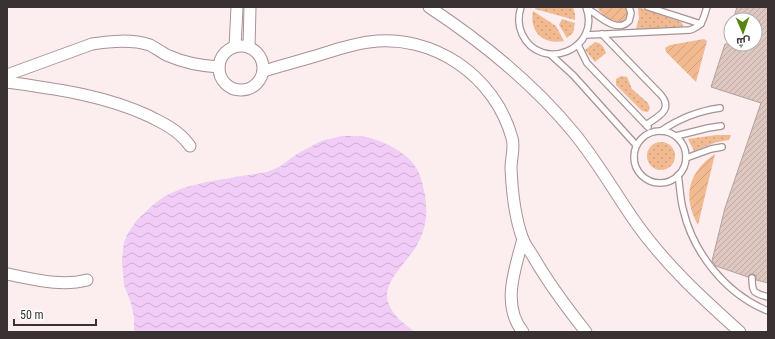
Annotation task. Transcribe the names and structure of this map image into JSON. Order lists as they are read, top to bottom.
{
  "scale_bar": "50 m",
  "north": "bottom"
}
